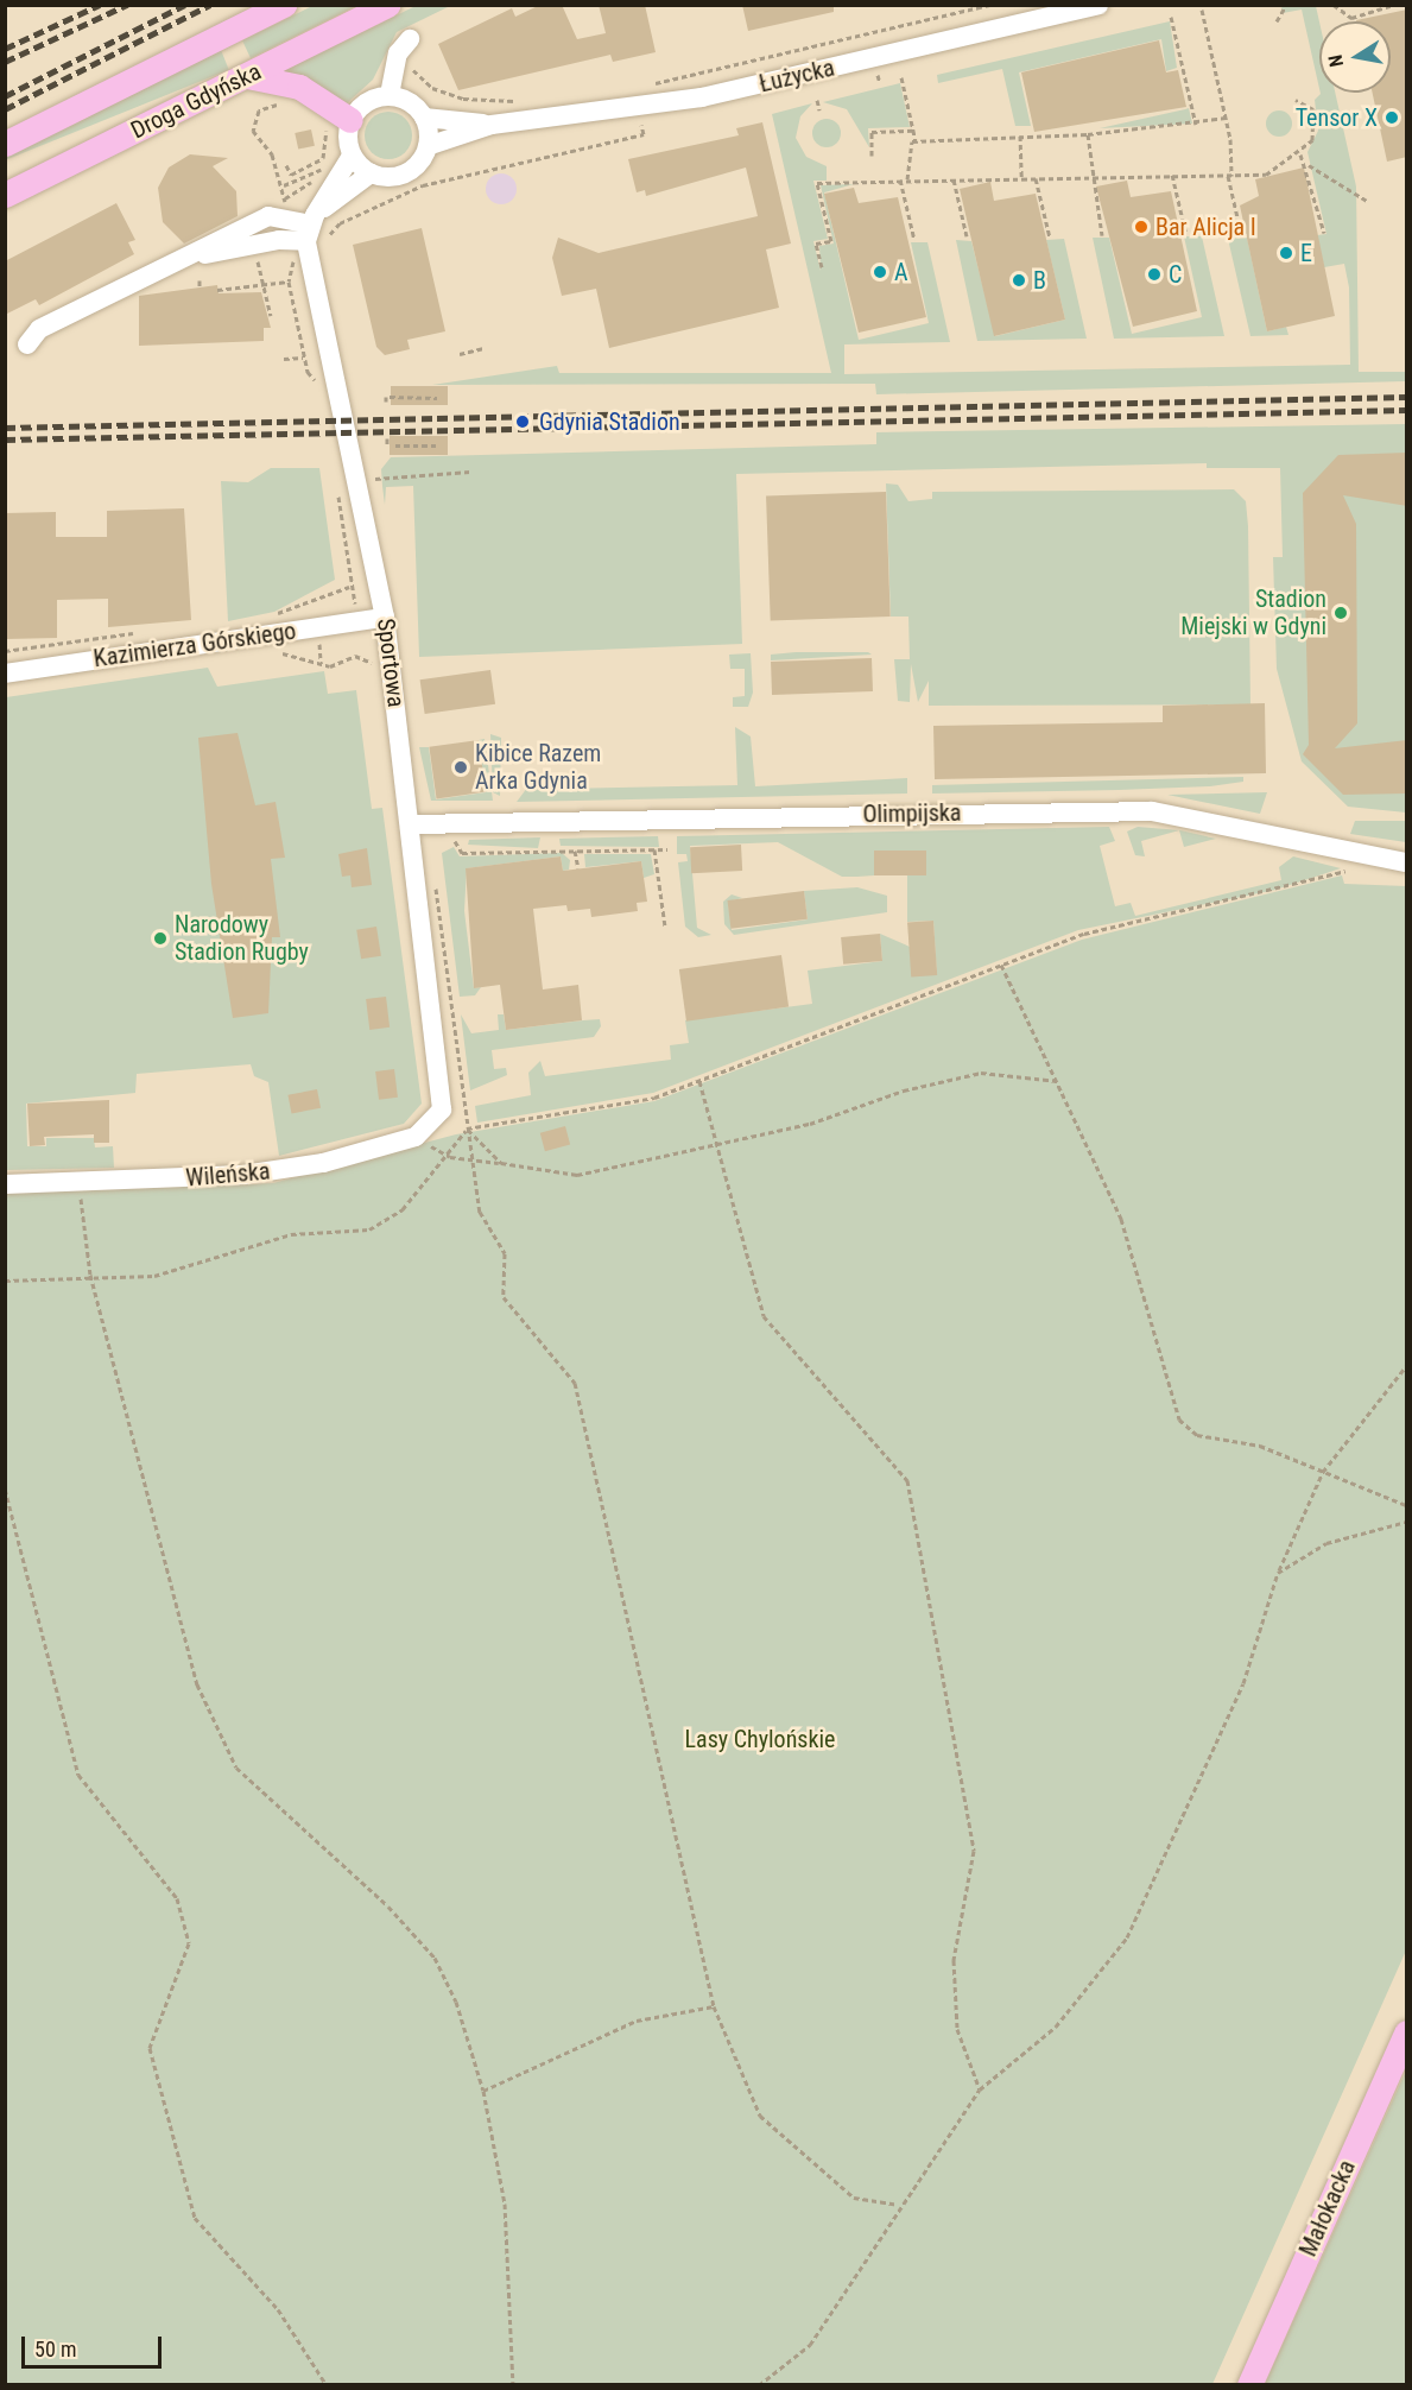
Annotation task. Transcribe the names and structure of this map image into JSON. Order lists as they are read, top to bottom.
{
  "streets": {
    "main road": ["Droga Gdyńska", "Małokacka"],
    "street": [
      "Łużycka",
      "Kazimierza Górskiego",
      "Sportowa",
      "Olimpijska",
      "Wileńska"
    ]
  },
  "crossings": [
    ["Kazimierza Górskiego", "Sportowa"],
    ["Sportowa", "Olimpijska"],
    ["Sportowa", "Wileńska"]
  ],
  "parks": ["Lasy Chylońskie"],
  "places": [
    "Tensor X",
    "Bar Alicja I",
    "E",
    "A",
    "C",
    "B",
    "Gdynia Stadion",
    "Stadion Miejski w Gdyni",
    "Kibice Razem Arka Gdynia",
    "Narodowy Stadion Rugby"
  ],
  "scale_bar": "50 m",
  "north": "left"
}
